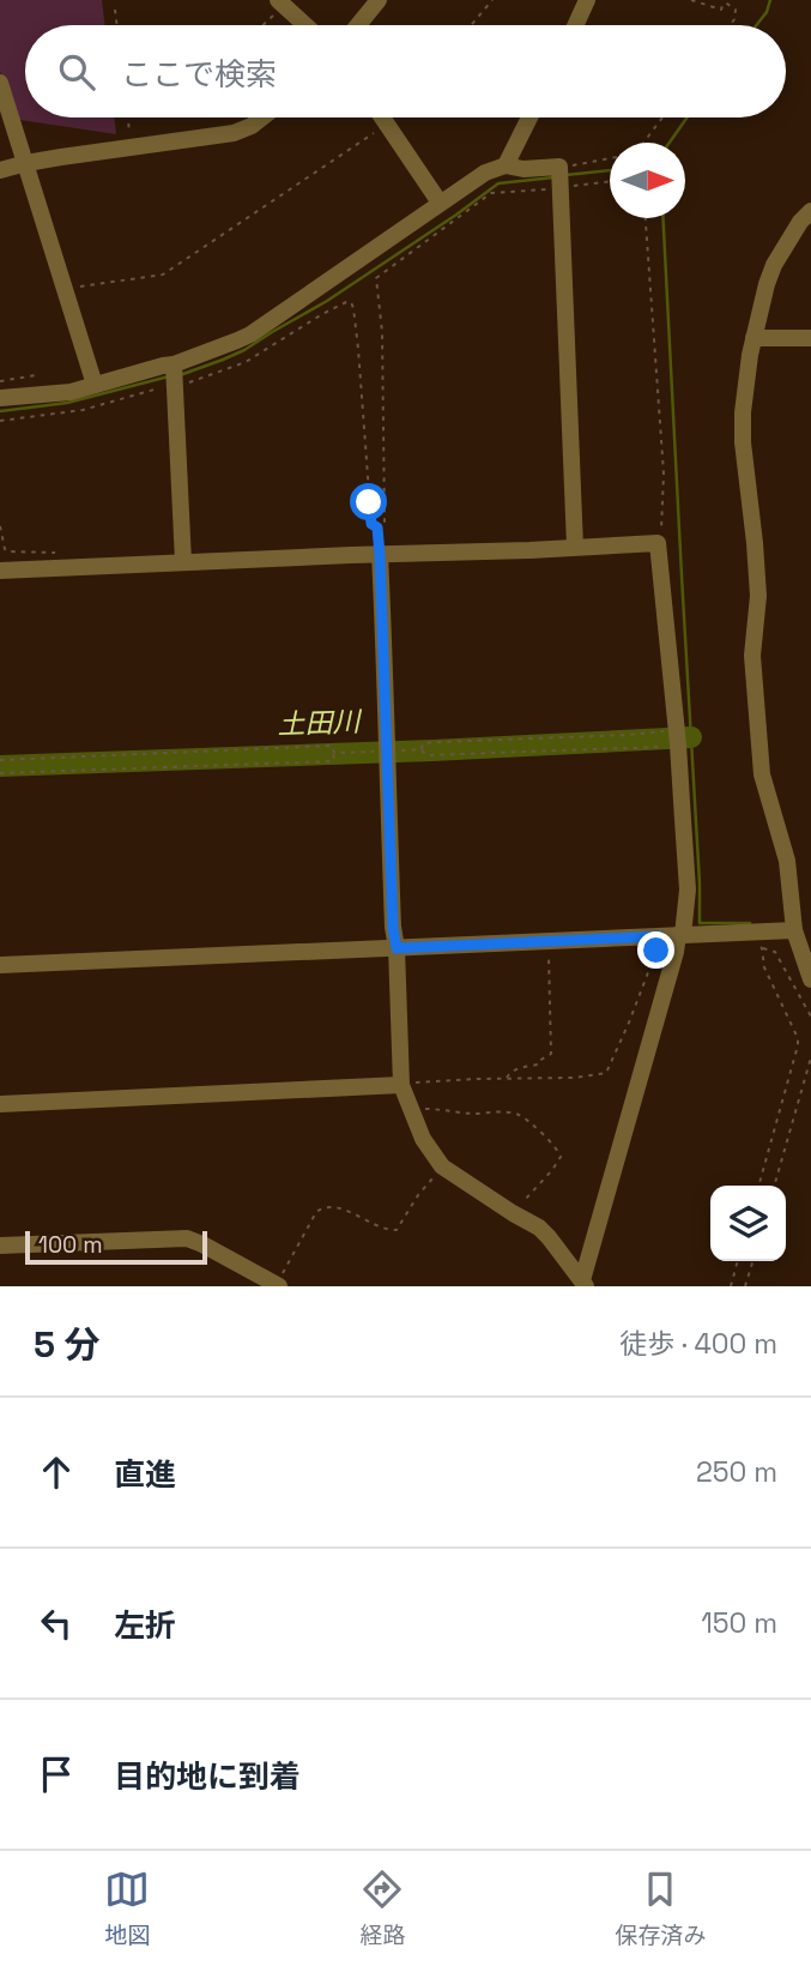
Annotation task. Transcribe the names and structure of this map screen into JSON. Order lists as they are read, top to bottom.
{
  "water": ["土田川"],
  "scale_bar": "100 m",
  "north": "right",
  "page": {
    "search": "ここで検索",
    "scale": "100 m",
    "heading": ["5 分", "徒歩 · 400 m"],
    "list": [
      ["直進", "250 m"],
      ["左折", "150 m"],
      "目的地に到着"
    ],
    "nav": ["地図", "経路", "保存済み"]
  }
}
